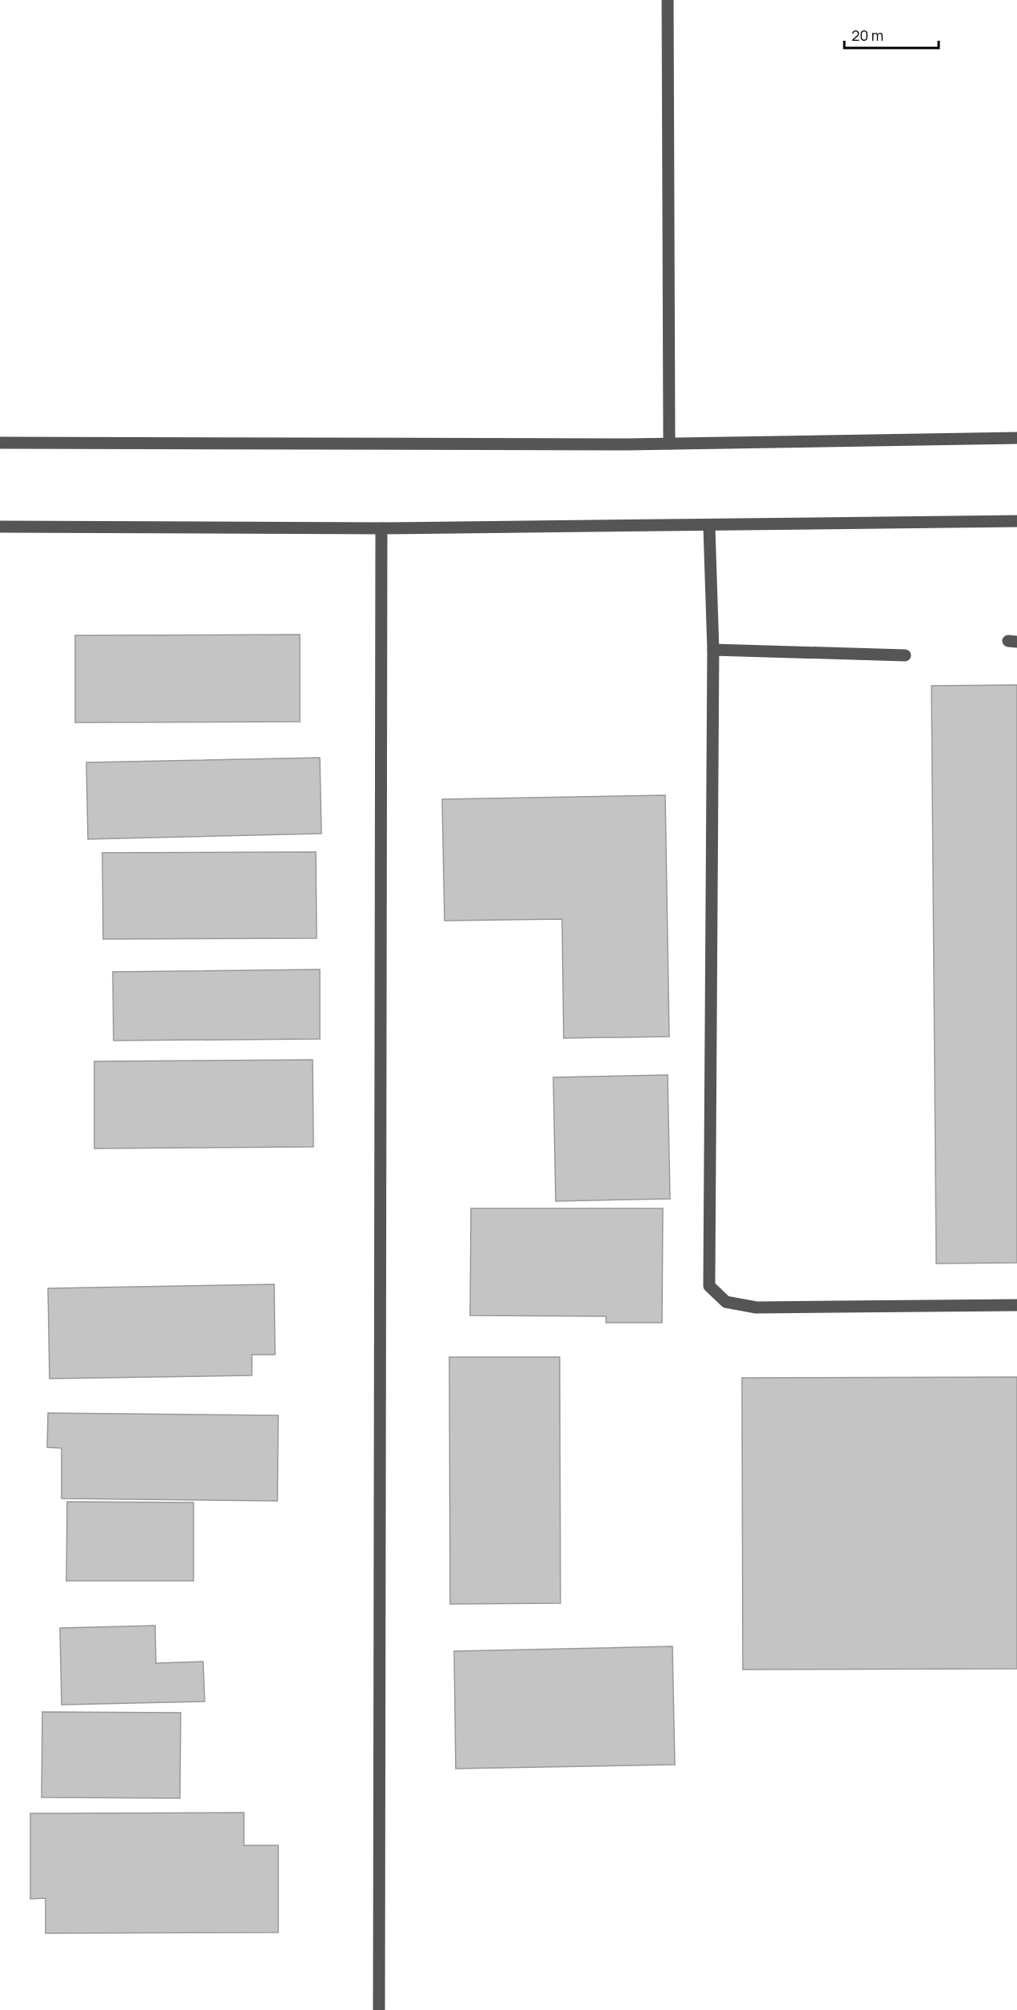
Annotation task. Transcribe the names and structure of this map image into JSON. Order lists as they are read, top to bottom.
{
  "scale_bar": "20 m"
}
